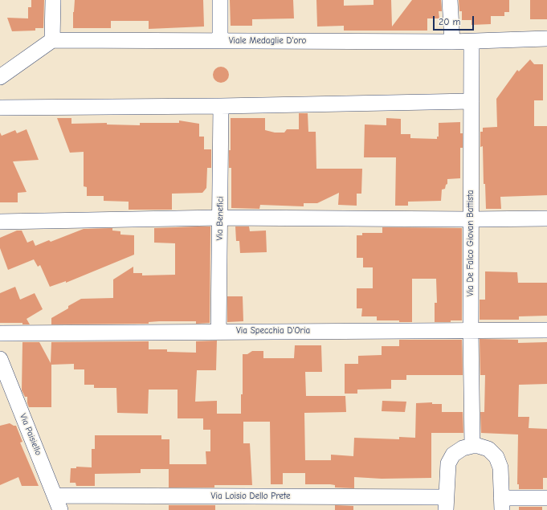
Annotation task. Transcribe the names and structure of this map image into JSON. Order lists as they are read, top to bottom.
{
  "streets": {
    "street": [
      "Viale Medaglie D'oro",
      "Via Benefici",
      "Via De Falco Giovan Battista",
      "Via Specchia D'Oria",
      "Via Paisiello",
      "Via Loisio Dello Prete"
    ]
  },
  "crossings": [
    ["Viale Medaglie D'oro", "Via De Falco Giovan Battista"],
    ["Via Benefici", "Via Specchia D'Oria"],
    ["Via De Falco Giovan Battista", "Via Specchia D'Oria"],
    ["Via Paisiello", "Via Loisio Dello Prete"]
  ],
  "scale_bar": "20 m"
}
